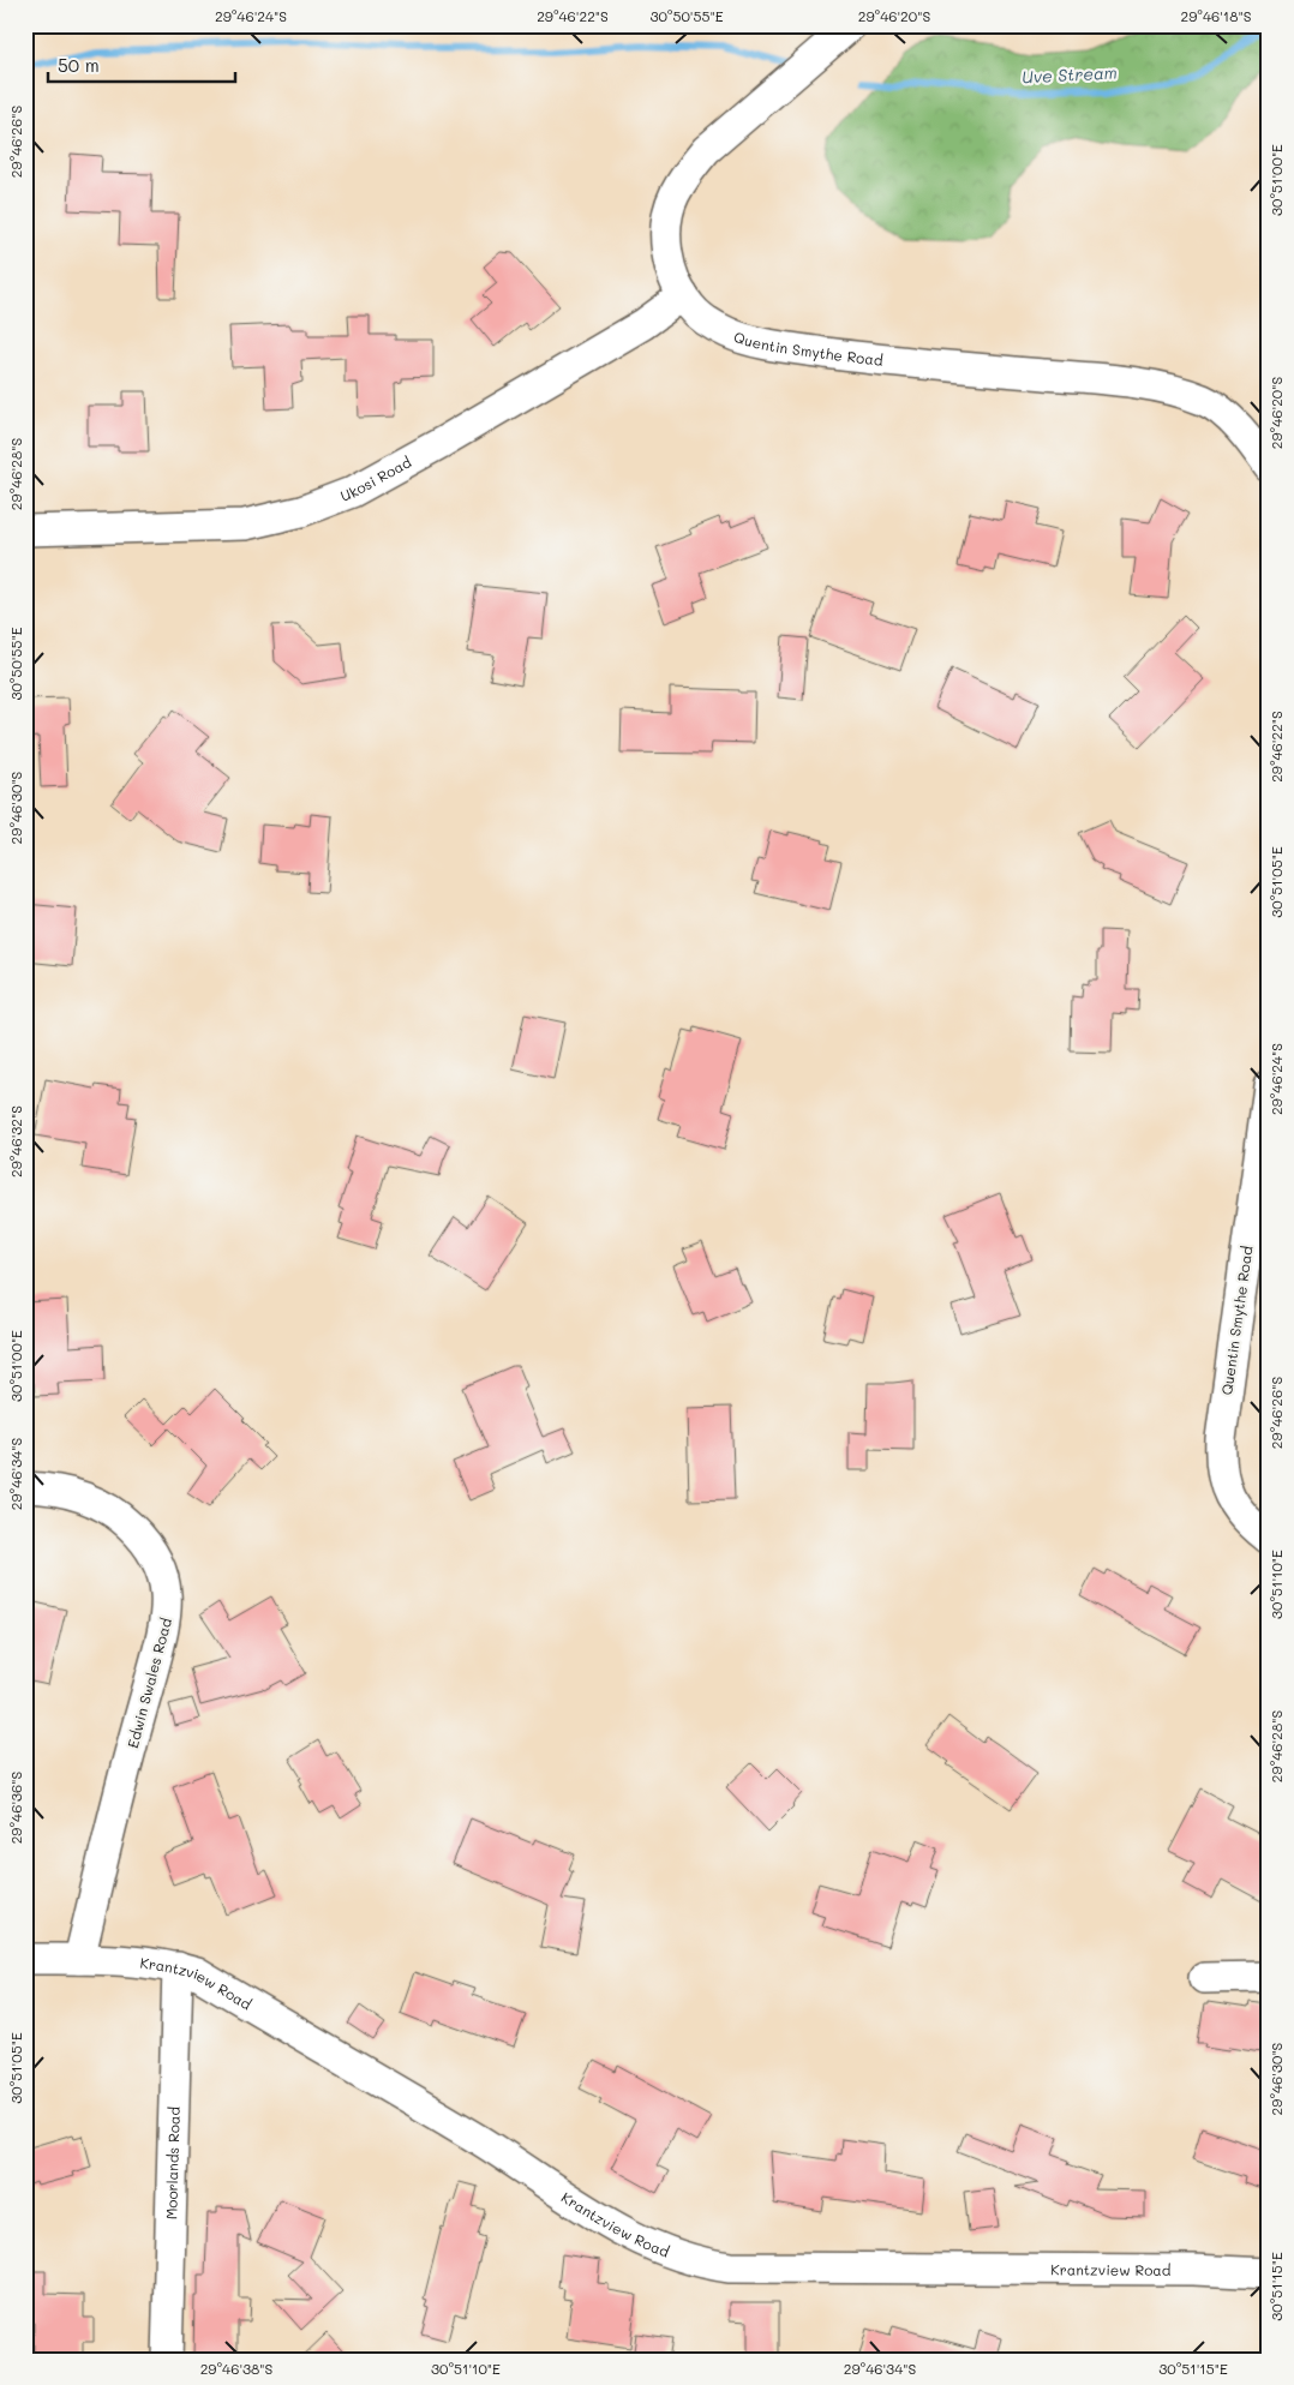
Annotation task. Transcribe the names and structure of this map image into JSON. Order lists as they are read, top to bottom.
{
  "streets": {
    "street": [
      "Quentin Smythe Road",
      "Ukosi Road",
      "Edwin Swales Road",
      "Krantzview Road",
      "Moorlands Road"
    ]
  },
  "crossings": [
    ["Quentin Smythe Road", "Ukosi Road"],
    ["Edwin Swales Road", "Krantzview Road"],
    ["Krantzview Road", "Moorlands Road"]
  ],
  "water": ["Uve Stream"],
  "scale_bar": "50 m",
  "coordinates": [
    "29°46'24\"S",
    "29°46'22\"S",
    "30°50'55\"E",
    "29°46'20\"S",
    "29°46'18\"S",
    "29°46'26\"S",
    "30°51'00\"E",
    "29°46'28\"S",
    "29°46'30\"S",
    "30°51'05\"E",
    "29°46'32\"S",
    "29°46'34\"S",
    "30°51'10\"E",
    "29°46'36\"S",
    "30°51'15\"E",
    "29°46'38\"S"
  ]
}
